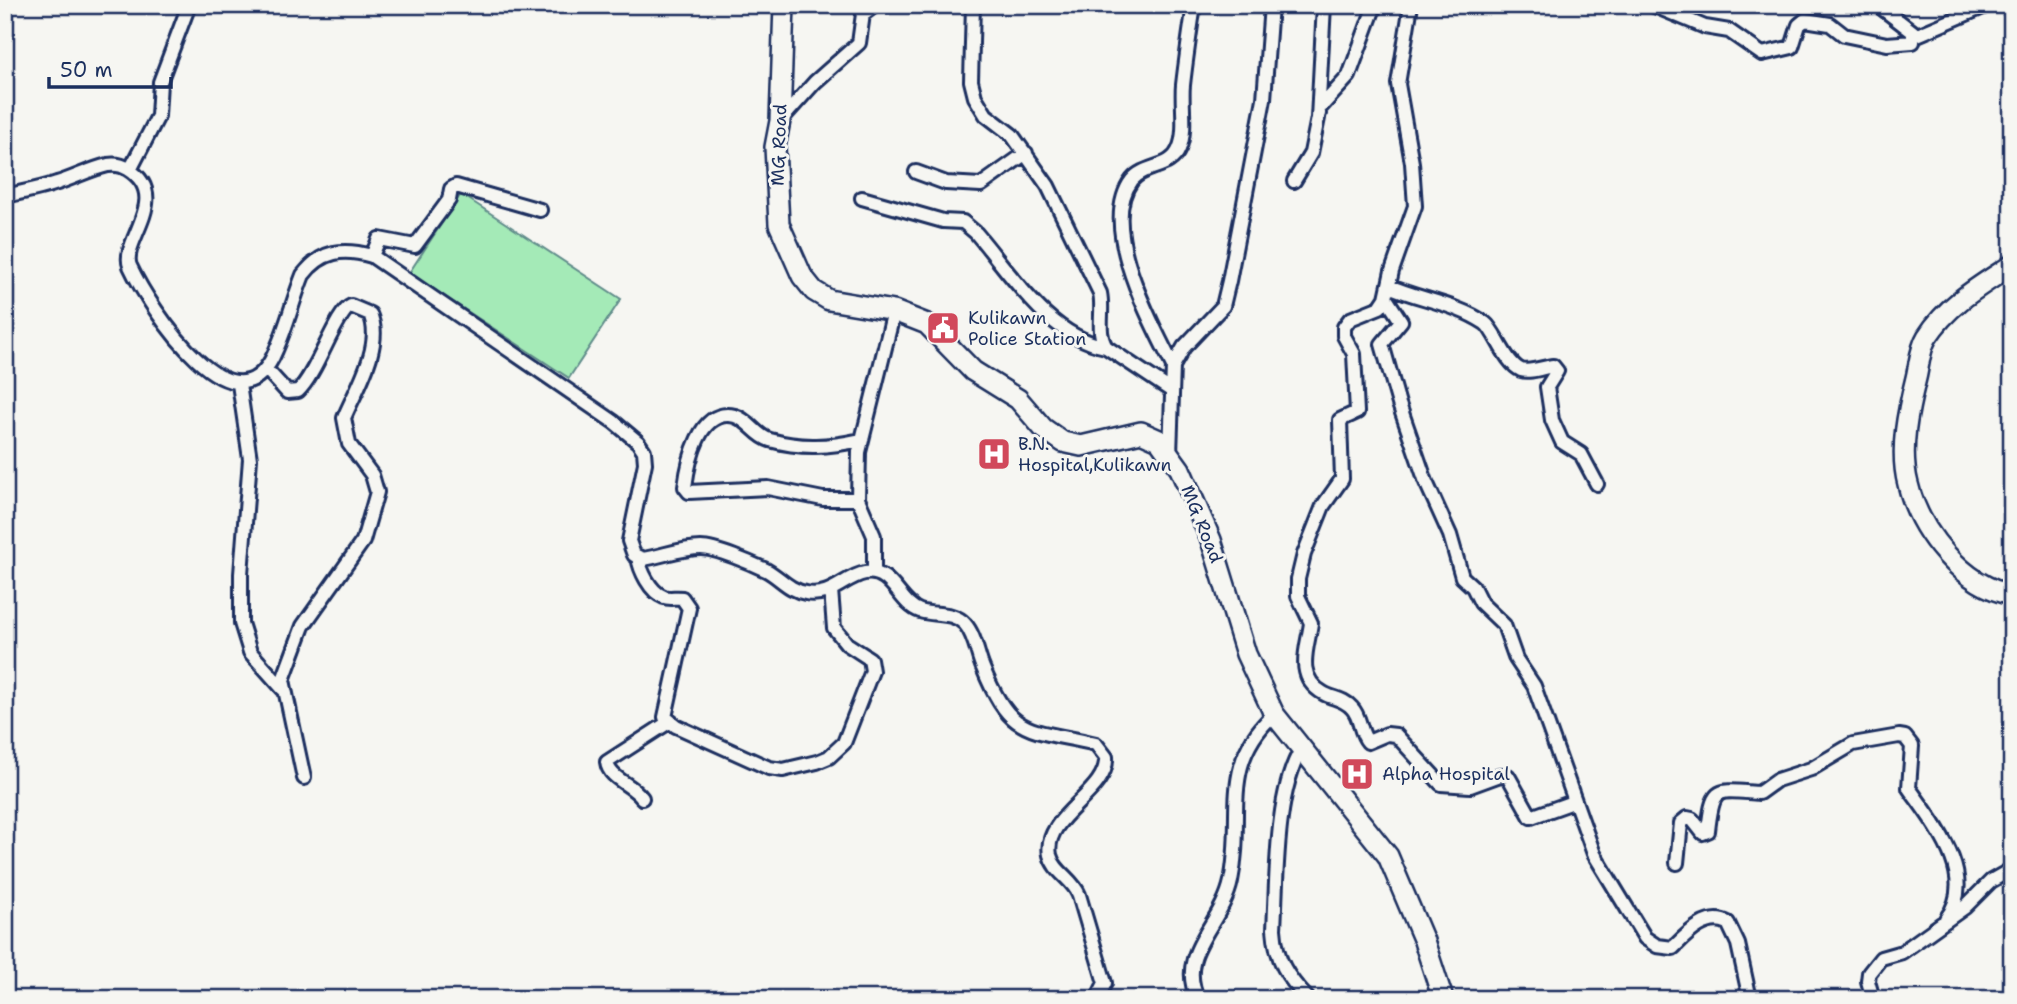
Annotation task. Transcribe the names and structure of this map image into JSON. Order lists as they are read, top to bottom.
{
  "streets": {
    "main road": ["MG Road"]
  },
  "places": {
    "public building": ["Kulikawn Police Station"],
    "hospital": ["B.N. Hospital,Kulikawn", "Alpha Hospital"]
  },
  "scale_bar": "50 m"
}
